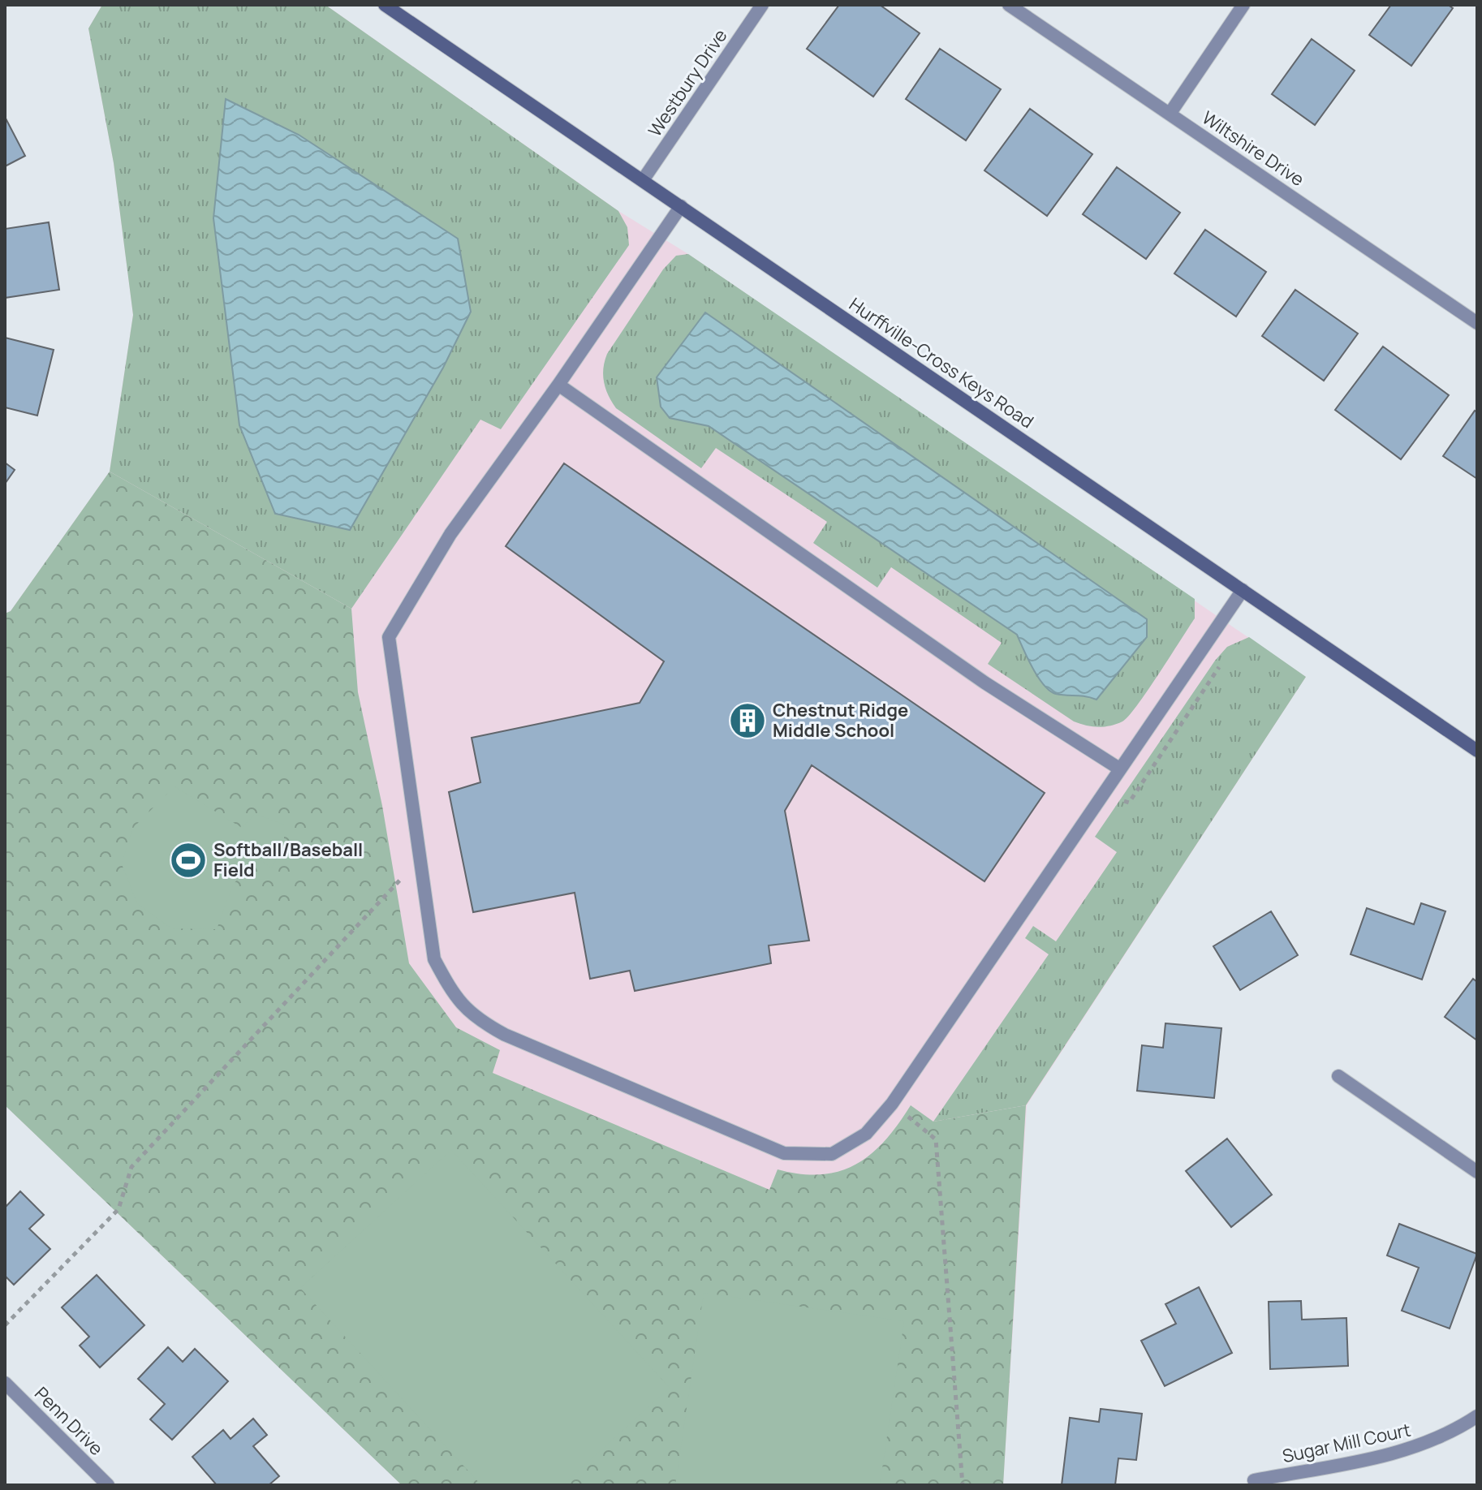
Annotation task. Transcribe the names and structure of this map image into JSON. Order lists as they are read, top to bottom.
{
  "streets": {
    "main road": ["Hurffville-Cross Keys Road"],
    "street": [
      "Westbury Drive",
      "Wiltshire Drive",
      "Penn Drive",
      "Sugar Mill Court"
    ]
  },
  "crossings": [
    ["Westbury Drive", "Hurffville-Cross Keys Road"]
  ],
  "places": {
    "building": ["Chestnut Ridge Middle School"],
    "sports": ["Softball/Baseball Field"]
  }
}
